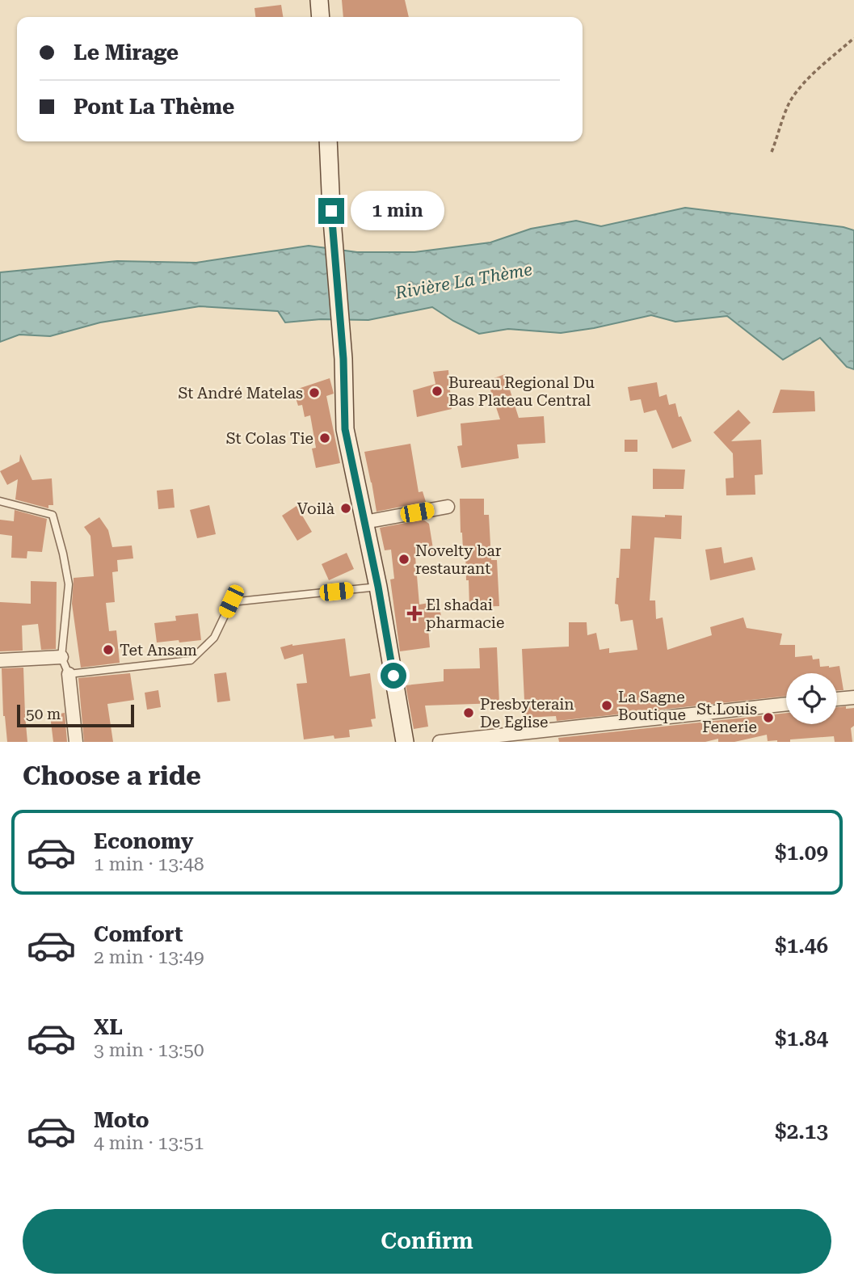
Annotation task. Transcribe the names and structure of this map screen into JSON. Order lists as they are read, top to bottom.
{
  "water": ["Rivière La Thème"],
  "places": {
    "other": [
      "Bureau Regional Du Bas Plateau Central",
      "St André Matelas",
      "St Colas Tie",
      "Voilà",
      "Novelty bar restaurant",
      "Tet Ansam",
      "La Sagne Boutique",
      "Presbyterain De Eglise",
      "St.Louis Fenerie"
    ],
    "health": ["El shadai pharmacie"]
  },
  "scale_bar": "50 m",
  "page": {
    "banner": ["Le Mirage", "Pont La Thème"],
    "bubble": "1 min",
    "scale": "50 m",
    "heading": "Choose a ride",
    "list": [
      {
        "name": "Economy",
        "note": "1 min · 13:48",
        "value": "$1.09"
      },
      {
        "name": "Comfort",
        "note": "2 min · 13:49",
        "value": "$1.46"
      },
      {
        "name": "XL",
        "note": "3 min · 13:50",
        "value": "$1.84"
      },
      {
        "name": "Moto",
        "note": "4 min · 13:51",
        "value": "$2.13"
      }
    ],
    "buttons": "Confirm"
  }
}
